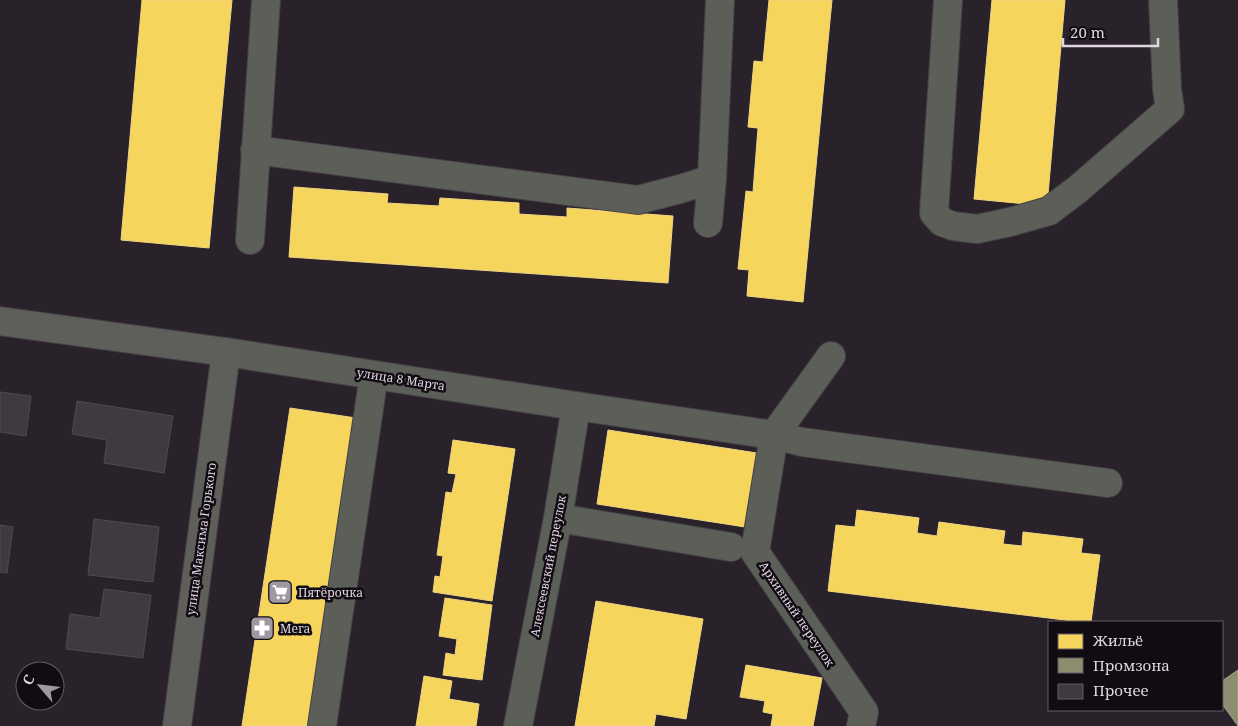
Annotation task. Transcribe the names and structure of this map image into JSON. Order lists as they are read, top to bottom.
{
  "streets": {
    "main road": ["улица 8 Марта", "улица Максима Горького"],
    "street": ["Алексеевский переулок", "Архивный переулок"]
  },
  "crossings": [
    ["улица 8 Марта", "улица Максима Горького"],
    ["улица 8 Марта", "Алексеевский переулок"],
    ["улица 8 Марта", "Архивный переулок"]
  ],
  "places": {
    "supermarket": ["Пятёрочка"],
    "pharmacy": ["Мега"]
  },
  "legend": ["Жильё", "Промзона", "Прочее"],
  "scale_bar": "20 m",
  "north": "top left"
}
